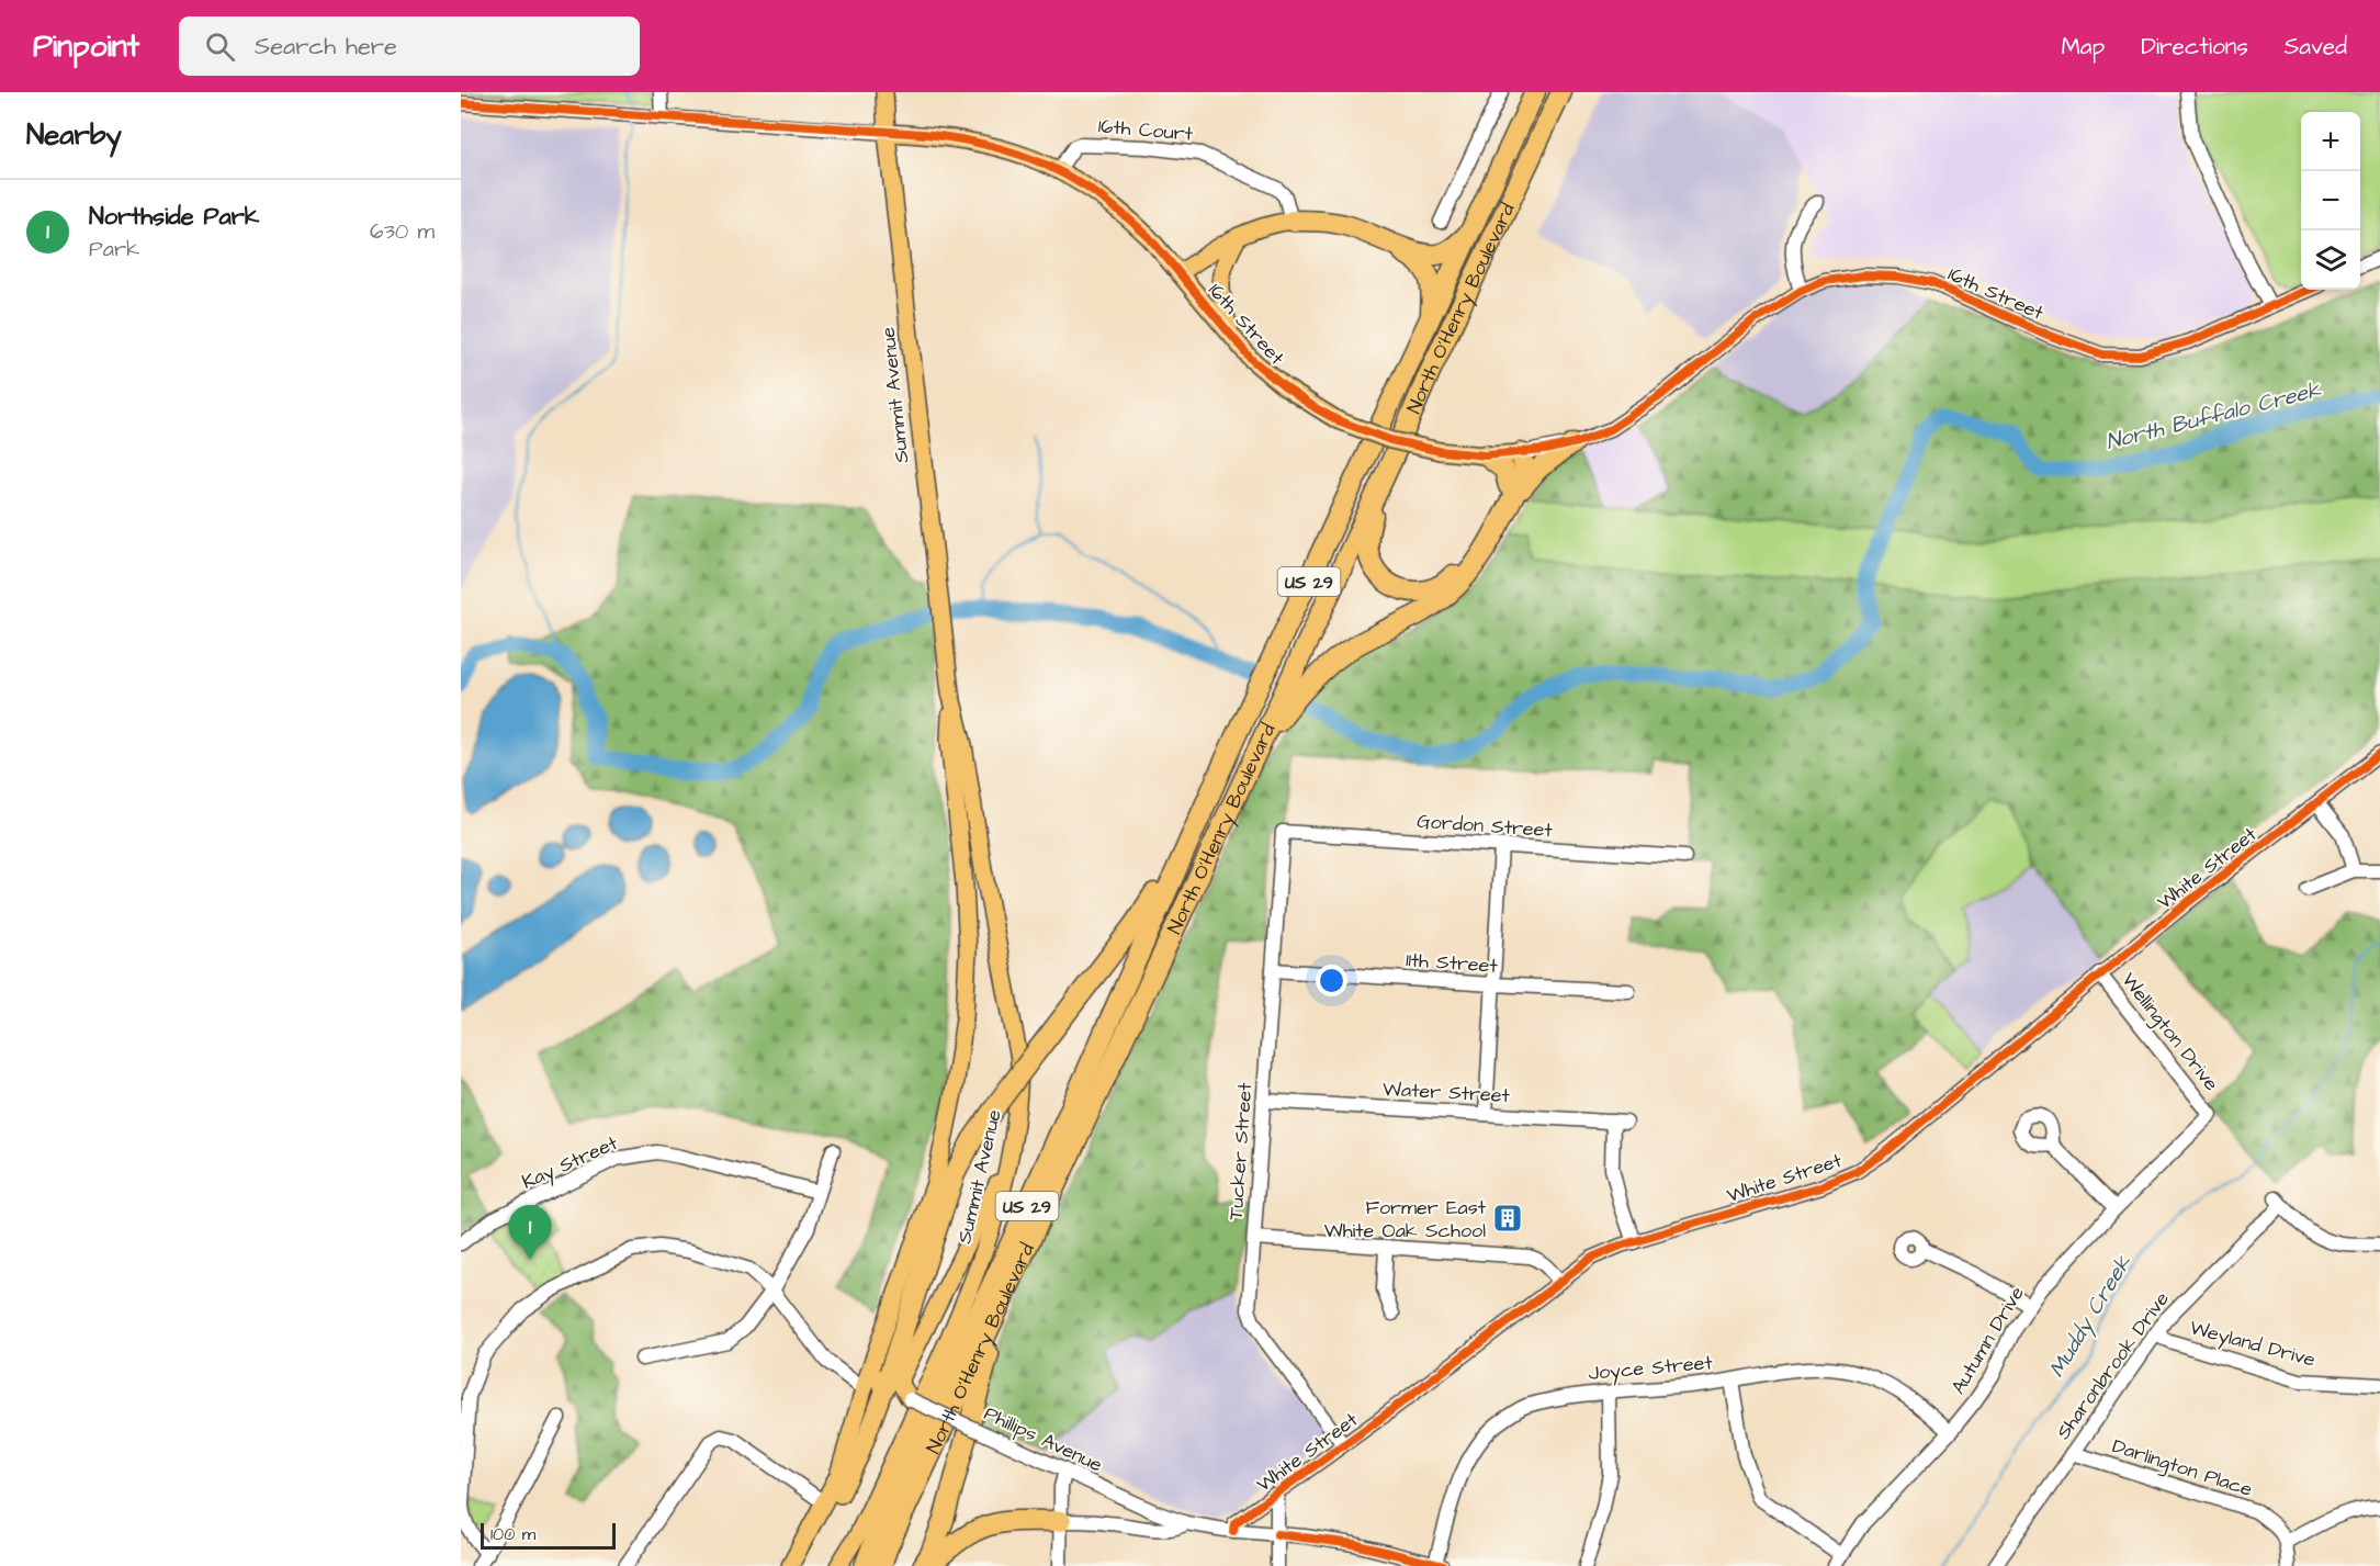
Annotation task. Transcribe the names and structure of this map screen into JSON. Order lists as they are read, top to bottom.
{
  "streets": {
    "highway": ["North O'Henry Boulevard", "US 29"],
    "main road": ["16th Street", "Summit Avenue"],
    "street": [
      "16th Court",
      "Gordon Street",
      "White Street",
      "11th Street",
      "Wellington Drive",
      "Water Street",
      "Tucker Street",
      "Kay Street",
      "Autumn Drive",
      "Weyland Drive",
      "Sharonbrook Drive",
      "Joyce Street",
      "Phillips Avenue",
      "Darlington Place"
    ]
  },
  "crossings": [
    ["16th Court", "16th Street"],
    ["16th Street", "Summit Avenue"],
    ["Summit Avenue", "Phillips Avenue"],
    ["Gordon Street", "Tucker Street"],
    ["White Street", "Wellington Drive"],
    ["White Street", "Water Street"],
    ["White Street", "Tucker Street"],
    ["White Street", "Phillips Avenue"],
    ["11th Street", "Tucker Street"],
    ["Wellington Drive", "Autumn Drive"],
    ["Water Street", "Tucker Street"],
    ["Autumn Drive", "Joyce Street"],
    ["Weyland Drive", "Sharonbrook Drive"],
    ["Sharonbrook Drive", "Darlington Place"],
    ["Joyce Street", "Phillips Avenue"]
  ],
  "water": ["North Buffalo Creek", "Muddy Creek"],
  "places": {
    "building": ["Former East White Oak School"]
  },
  "scale_bar": "100 m",
  "page": {
    "header": "Pinpoint",
    "search": "Search here",
    "nav": ["Map", "Directions", "Saved"],
    "heading": "Nearby",
    "map_buttons": ["+", "−"],
    "list": [
      {
        "mark": "1",
        "name": "Northside Park",
        "note": "Park",
        "value": "630 m"
      }
    ],
    "pins": "1",
    "scale": "100 m"
  }
}
